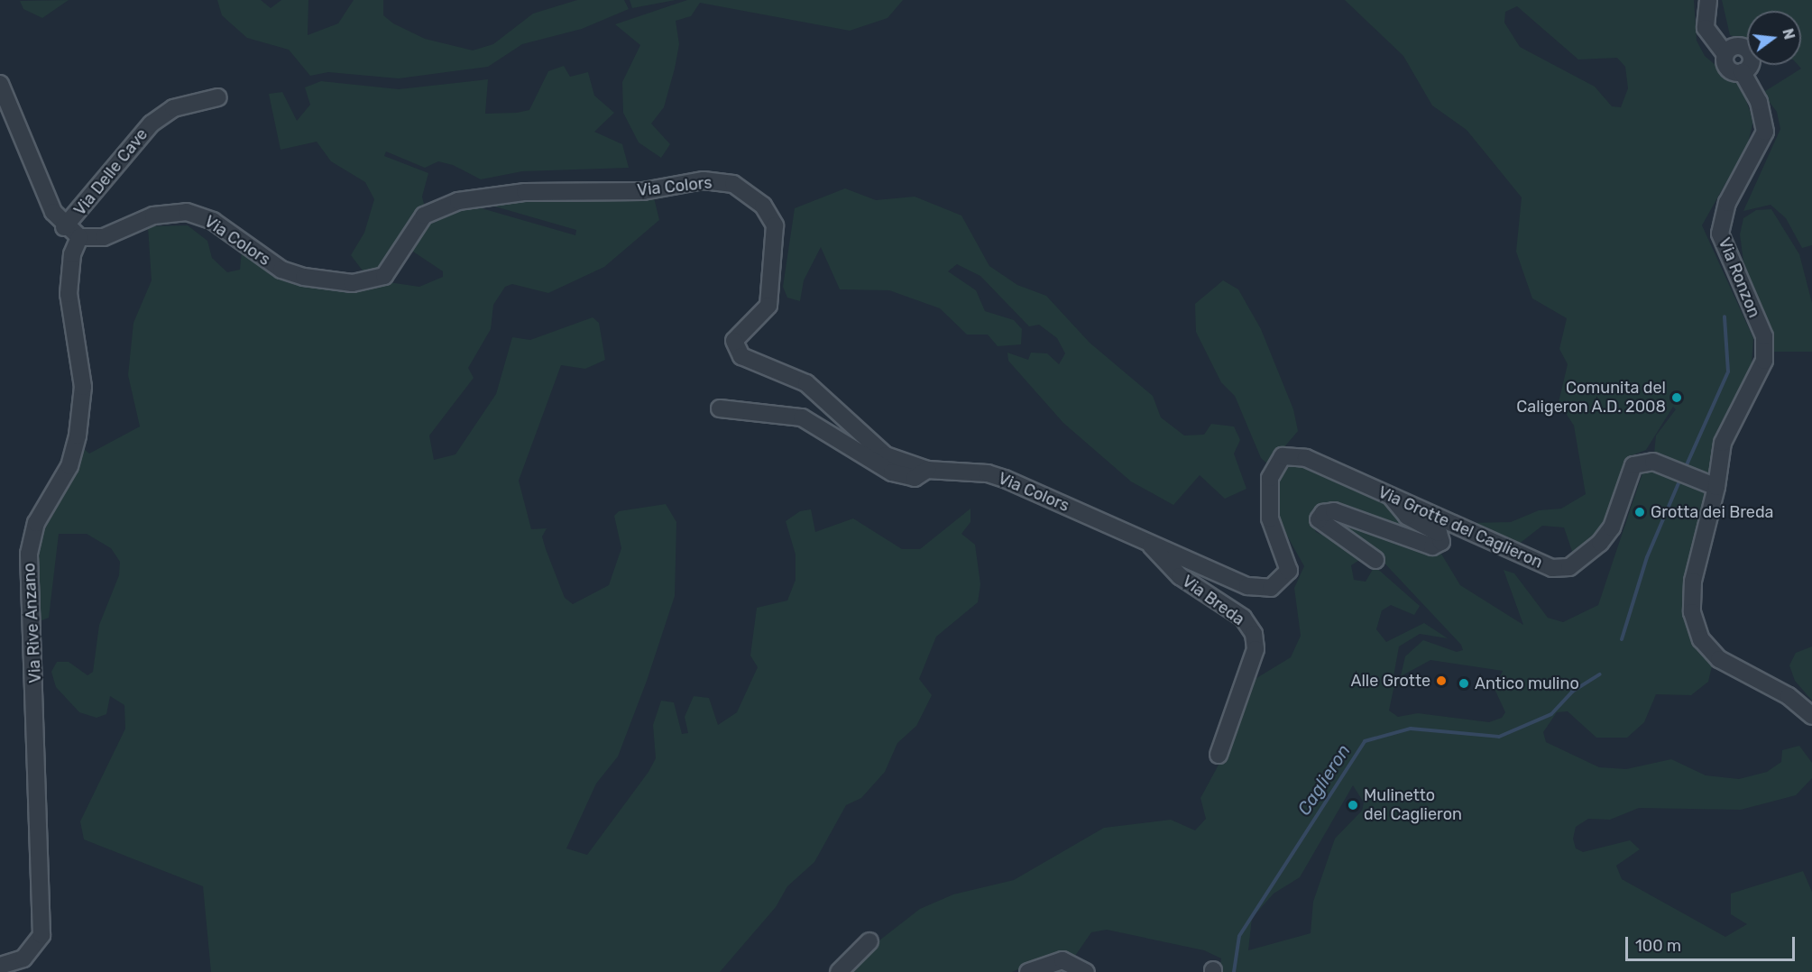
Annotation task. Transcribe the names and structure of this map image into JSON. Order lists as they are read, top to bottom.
{
  "streets": {
    "street": [
      "Via Delle Cave",
      "Via Colors",
      "Via Ronzon",
      "Via Grotte del Caglieron",
      "Via Breda",
      "Via Rive Anzano"
    ]
  },
  "crossings": [
    ["Via Colors", "Via Grotte del Caglieron"],
    ["Via Colors", "Via Breda"],
    ["Via Colors", "Via Rive Anzano"],
    ["Via Ronzon", "Via Grotte del Caglieron"]
  ],
  "water": ["Caglieron"],
  "places": [
    "Comunita del Caligeron A.D. 2008",
    "Grotta dei Breda",
    "Alle Grotte",
    "Antico mulino",
    "Mulinetto del Caglieron"
  ],
  "scale_bar": "100 m",
  "north": "right"
}
